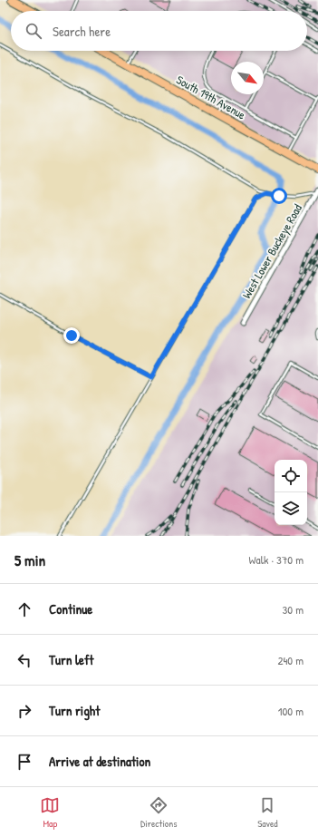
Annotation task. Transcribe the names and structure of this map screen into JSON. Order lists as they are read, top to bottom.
{
  "streets": {
    "main road": ["South 19th Avenue"],
    "street": ["West Lower Buckeye Road"]
  },
  "north": "bottom right",
  "page": {
    "search": "Search here",
    "heading": ["5 min", "Walk · 370 m"],
    "list": [
      ["Continue", "30 m"],
      ["Turn left", "240 m"],
      ["Turn right", "100 m"],
      "Arrive at destination"
    ],
    "nav": ["Map", "Directions", "Saved"]
  }
}
